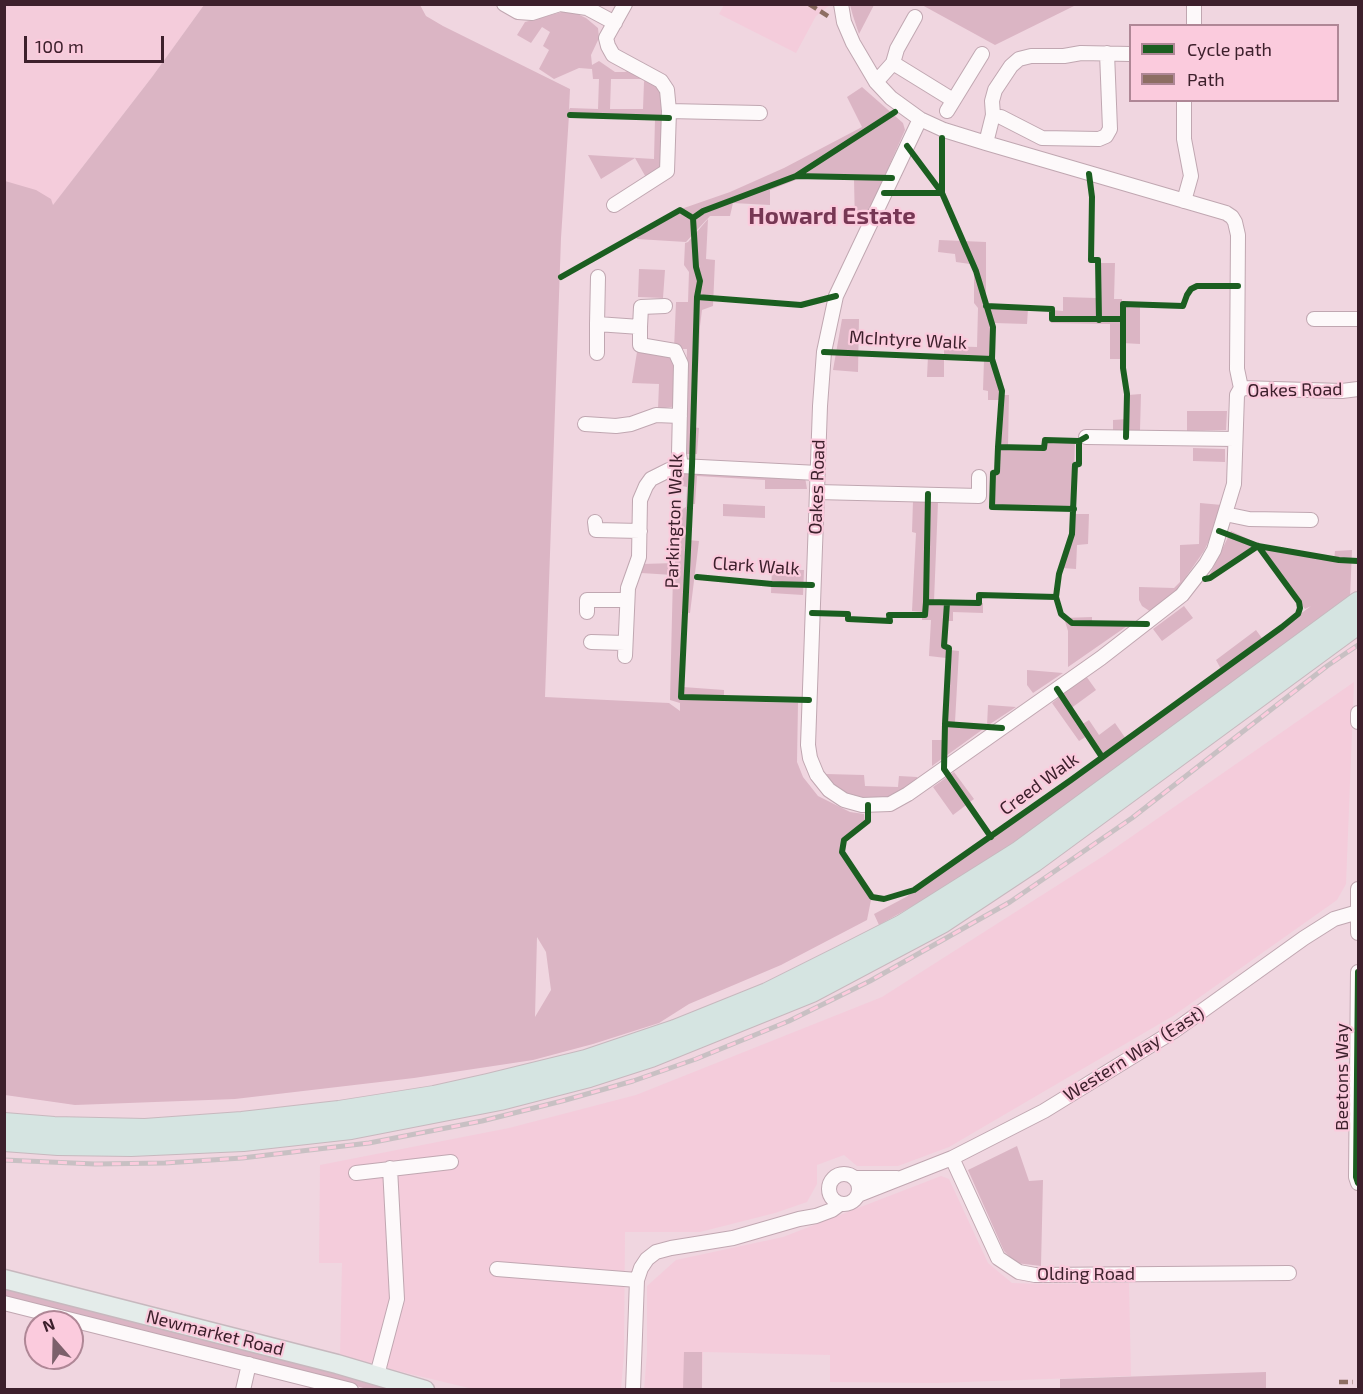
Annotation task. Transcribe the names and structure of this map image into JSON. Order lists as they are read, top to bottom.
{
  "streets": {
    "main road": ["Newmarket Road"],
    "street": [
      "Oakes Road",
      "Parkington Walk",
      "Western Way (East)",
      "Beetons Way",
      "Olding Road"
    ],
    "cycle path": ["McIntyre Walk", "Clark Walk", "Creed Walk"]
  },
  "crossings": [
    ["Western Way (East)", "Olding Road"]
  ],
  "districts": ["Howard Estate"],
  "legend": ["Cycle path", "Path"],
  "scale_bar": "100 m",
  "north": "top"
}
